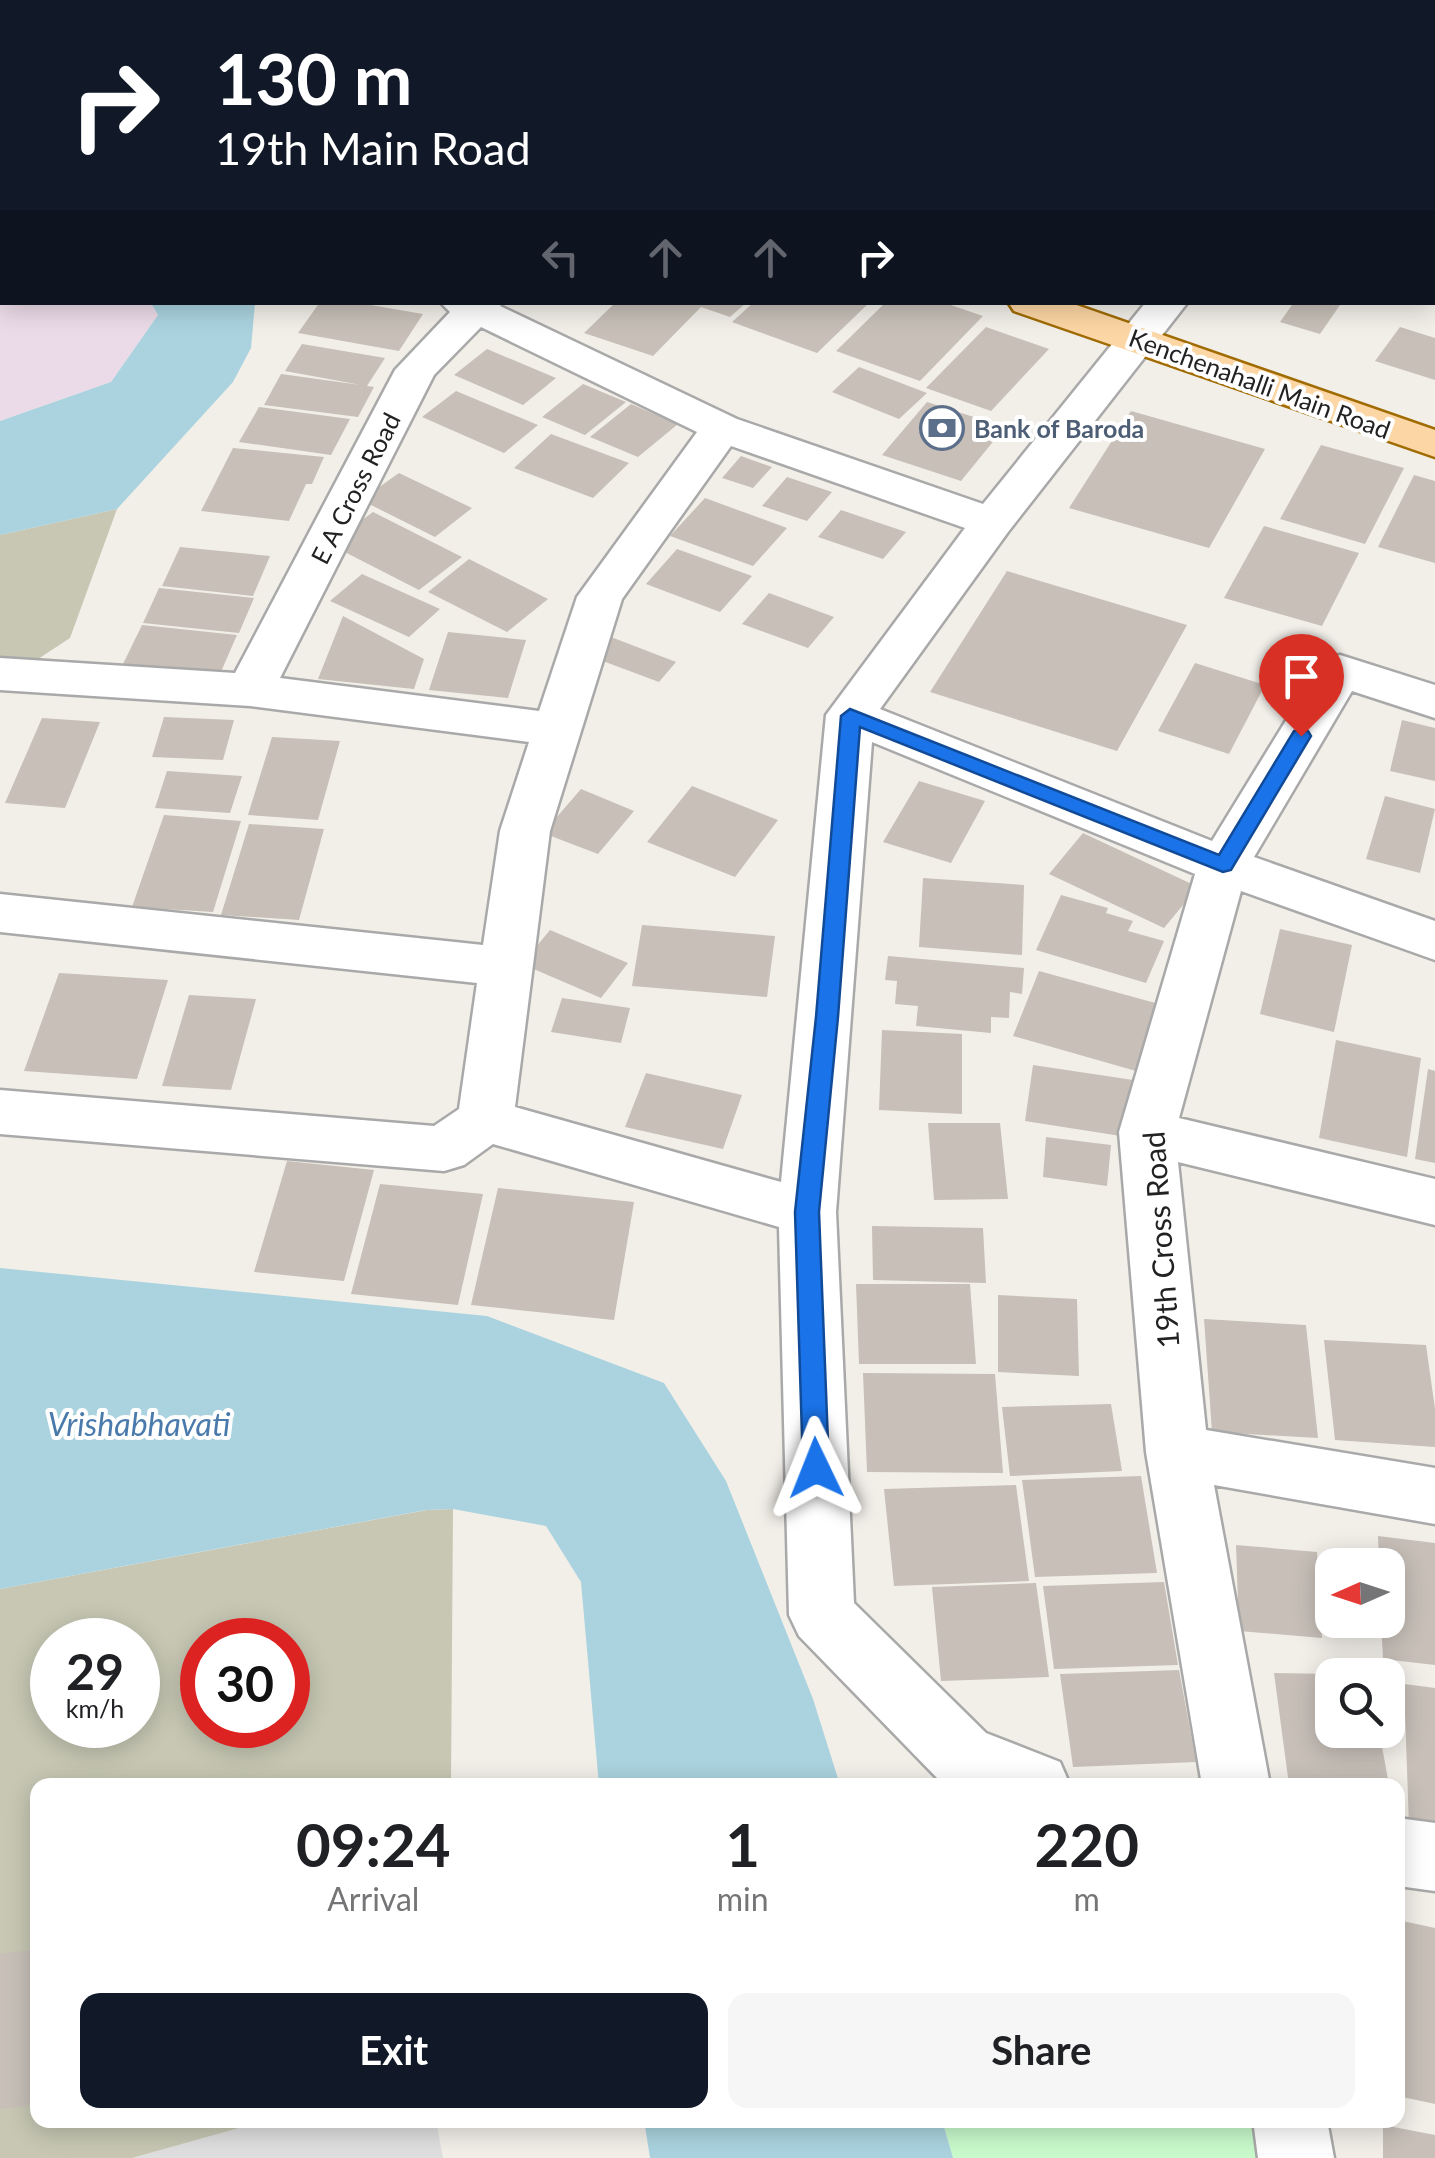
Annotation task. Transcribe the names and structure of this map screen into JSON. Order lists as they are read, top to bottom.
{
  "streets": {
    "main road": ["Kenchenahalli Main Road"],
    "street": ["E A Cross Road", "19th Cross Road"]
  },
  "water": ["Vrishabhavati"],
  "places": {
    "bank": ["Bank of Baroda"]
  },
  "north": "left",
  "page": {
    "turn": ["130 m", "19th Main Road"],
    "speed": "29 km/h",
    "limit": "30",
    "eta": [
      "09:24",
      "Arrival",
      "1",
      "min",
      "220",
      "m"
    ],
    "buttons": ["Exit", "Share"]
  }
}
